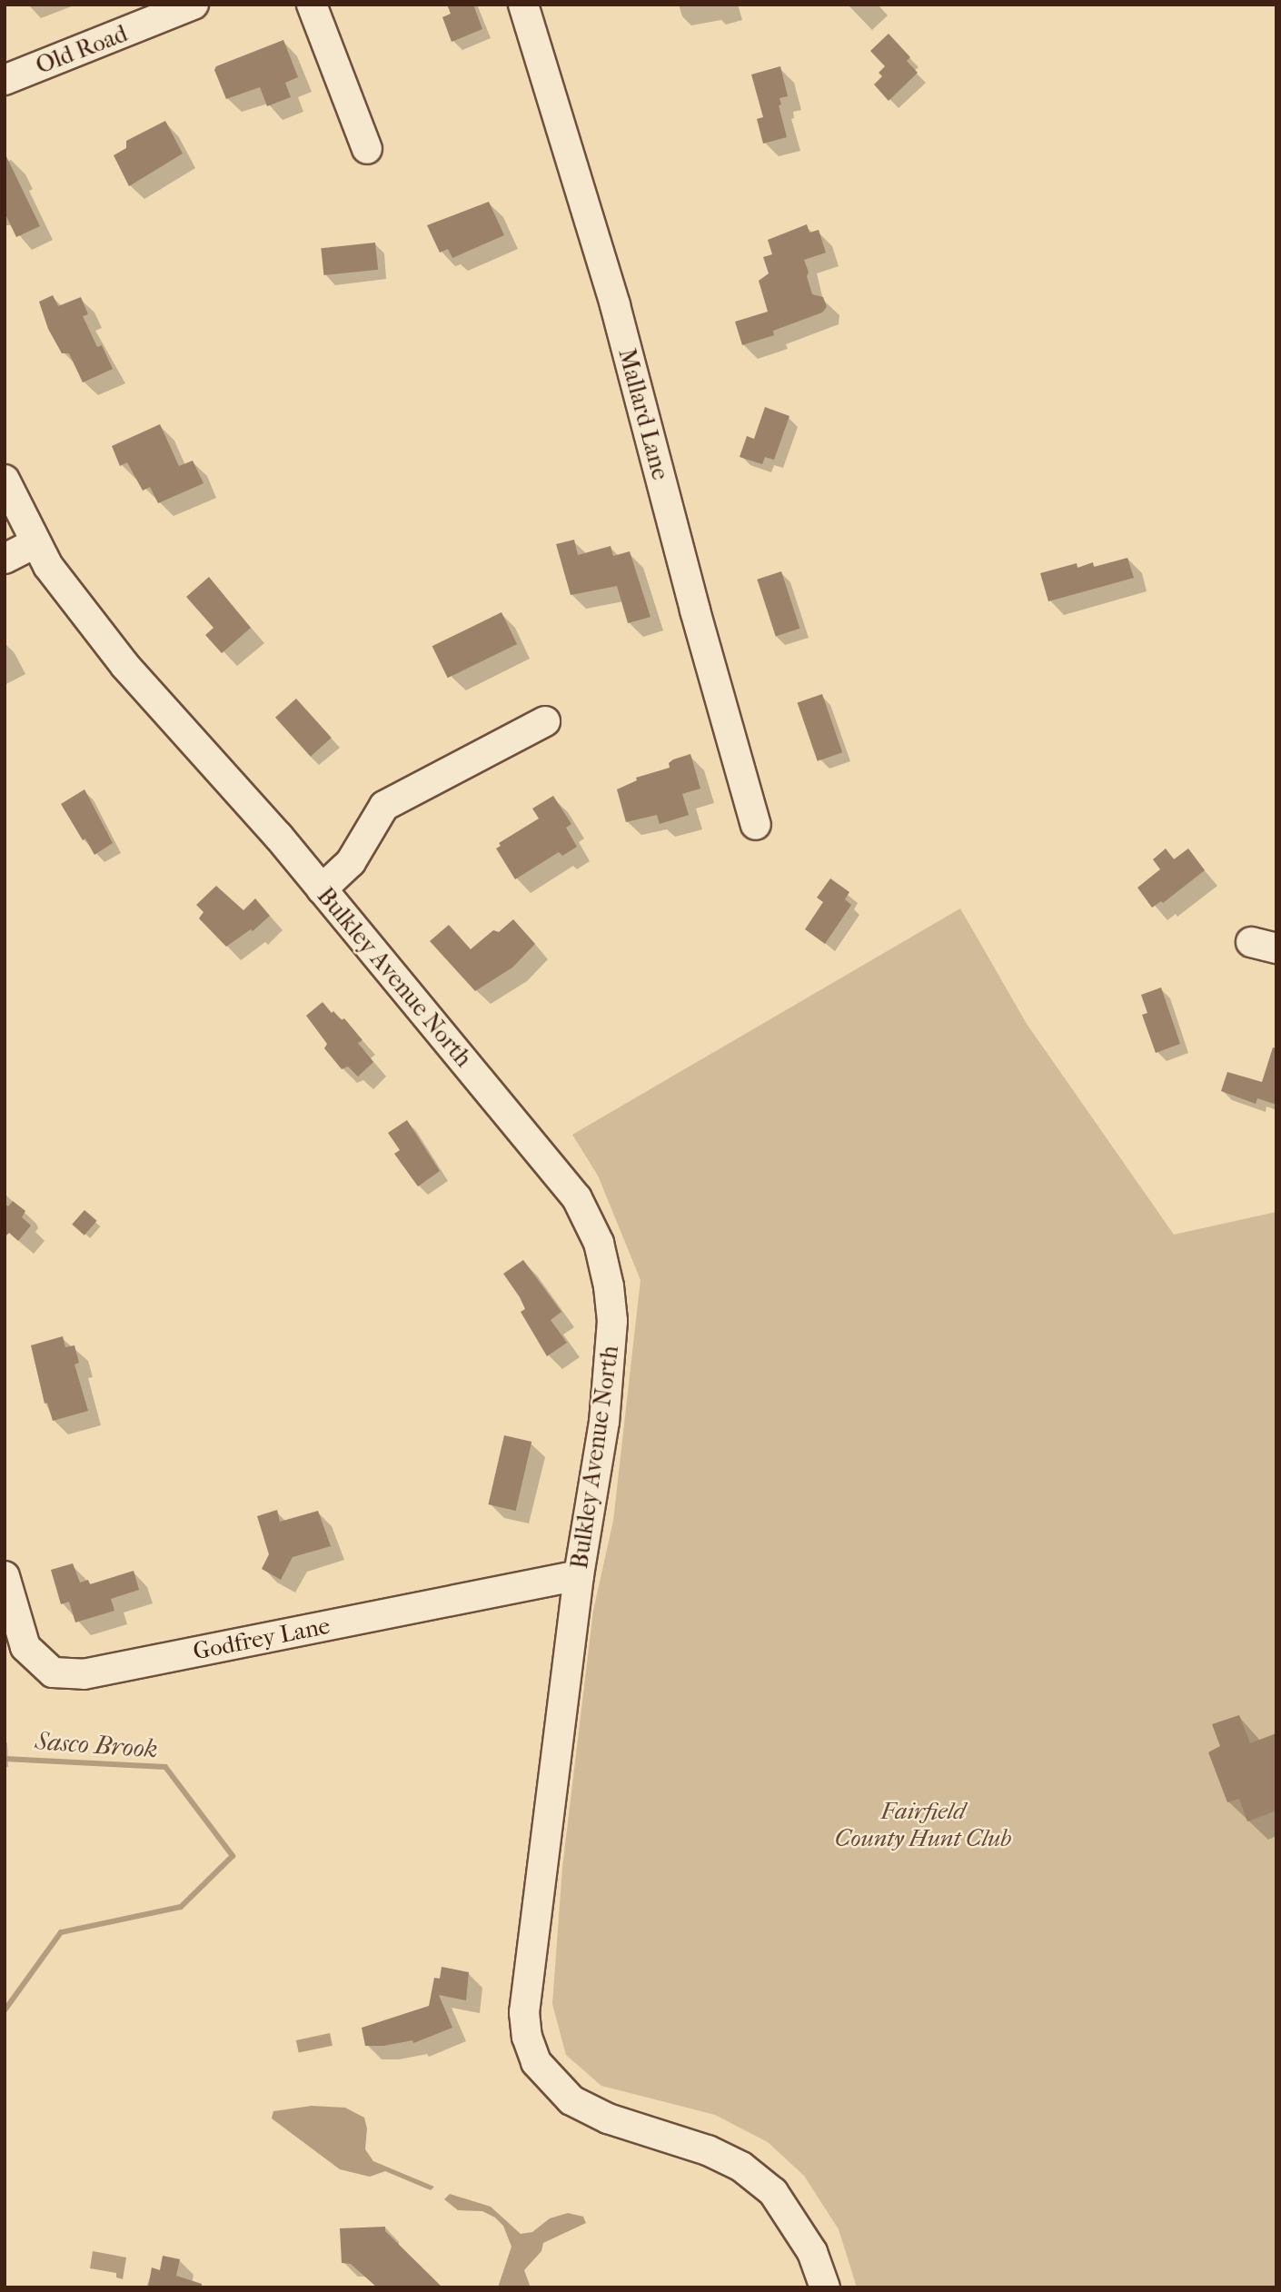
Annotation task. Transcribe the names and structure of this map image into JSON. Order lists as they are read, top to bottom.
{
  "streets": {
    "street": [
      "Old Road",
      "Mallard Lane",
      "Bulkley Avenue North",
      "Godfrey Lane"
    ]
  },
  "crossings": [
    ["Bulkley Avenue North", "Godfrey Lane"]
  ],
  "water": ["Sasco Brook"],
  "parks": ["Fairfield County Hunt Club"]
}
